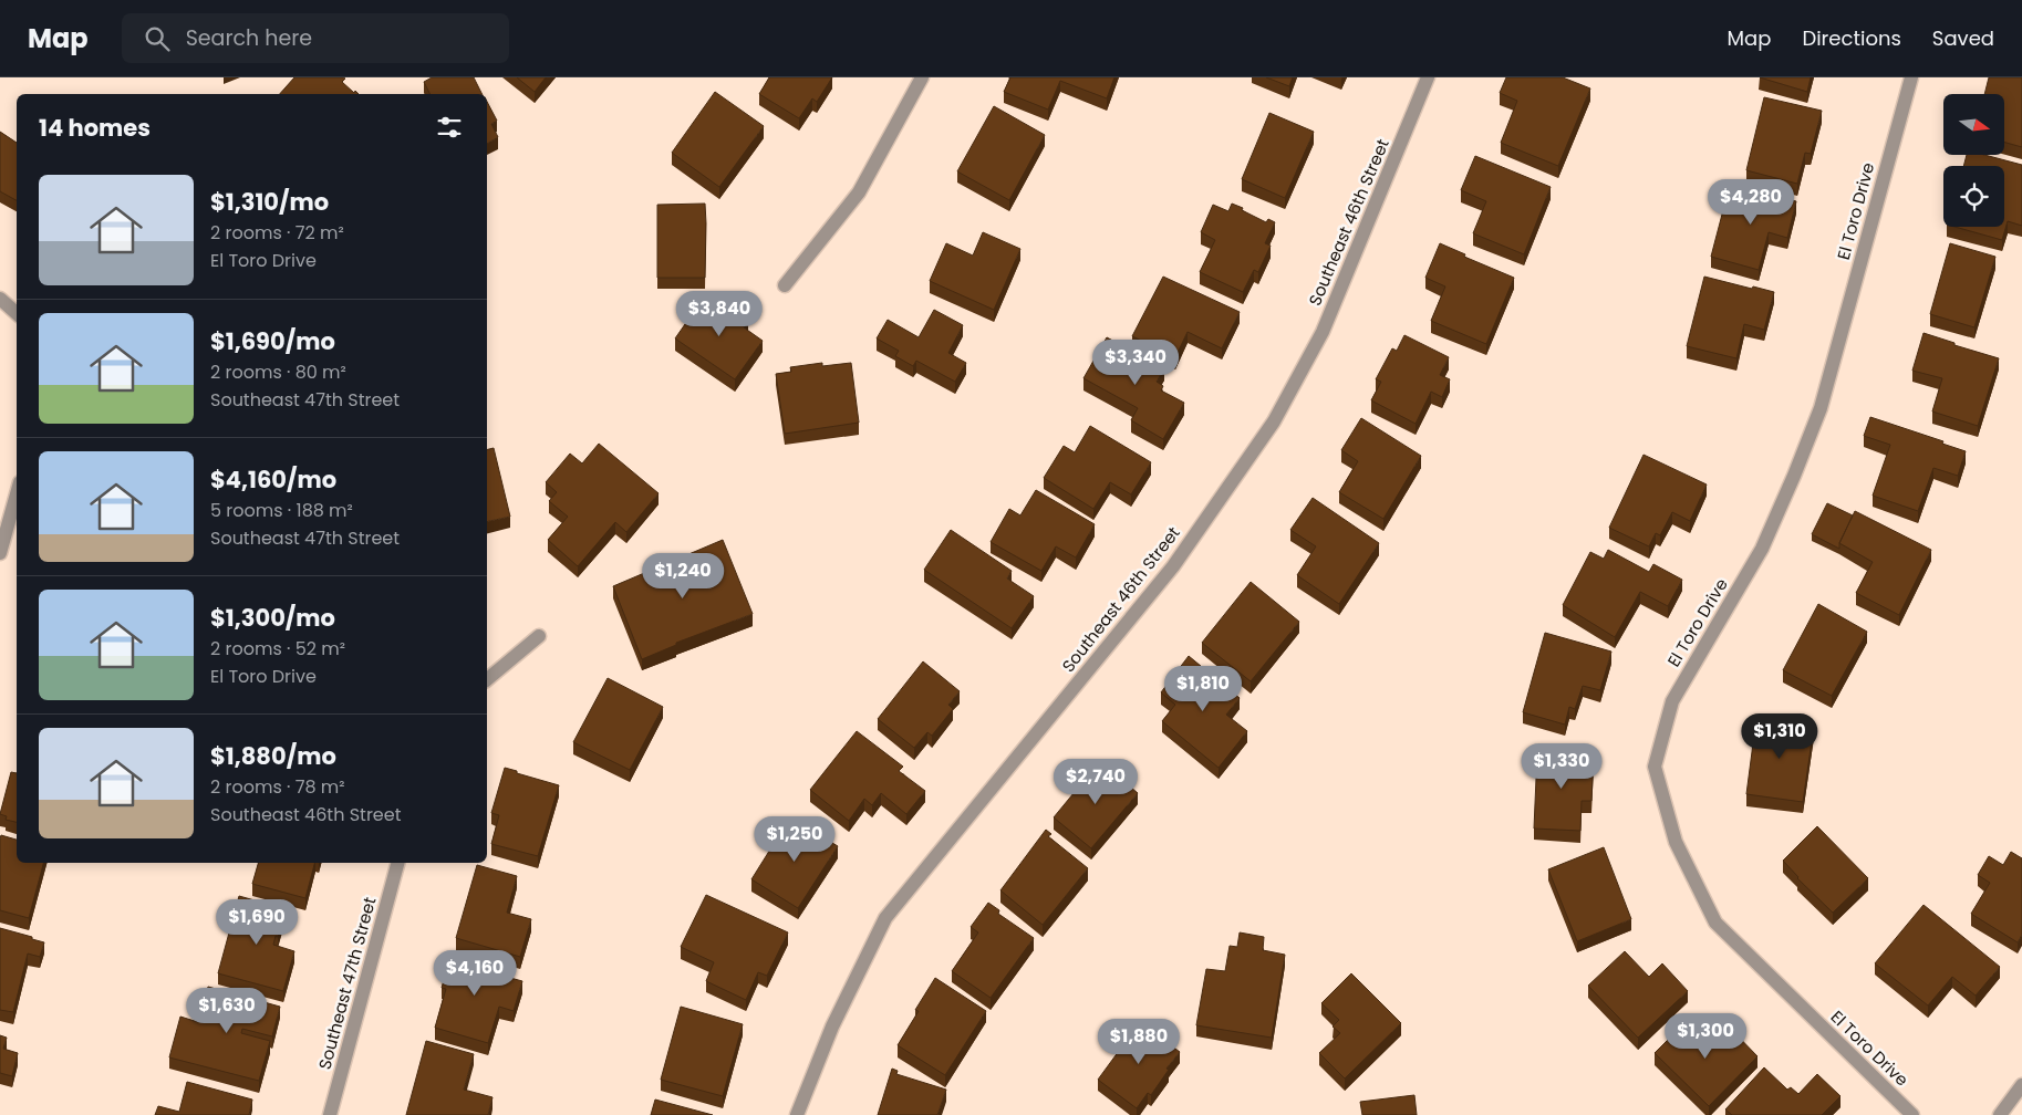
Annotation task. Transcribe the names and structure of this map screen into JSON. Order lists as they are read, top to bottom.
{
  "streets": {
    "street": ["El Toro Drive", "Southeast 46th Street", "Southeast 47th Street"]
  },
  "north": "right",
  "page": {
    "header": "Map",
    "search": "Search here",
    "nav": ["Map", "Directions", "Saved"],
    "heading": "14 homes",
    "list": [
      {
        "name": "$1,310/mo",
        "note": "2 rooms · 72 m² · El Toro Drive"
      },
      {
        "name": "$1,690/mo",
        "note": "2 rooms · 80 m² · Southeast 47th Street"
      },
      {
        "name": "$4,160/mo",
        "note": "5 rooms · 188 m² · Southeast 47th Street"
      },
      {
        "name": "$1,300/mo",
        "note": "2 rooms · 52 m² · El Toro Drive"
      },
      {
        "name": "$1,880/mo",
        "note": "2 rooms · 78 m² · Southeast 46th Street"
      }
    ],
    "price": [
      "$4,280",
      "$3,840",
      "$3,340",
      "$1,240",
      "$1,810",
      "$1,310",
      "$1,330",
      "$2,740",
      "$1,250",
      "$1,690",
      "$4,160",
      "$1,630",
      "$1,300",
      "$1,880"
    ]
  }
}
